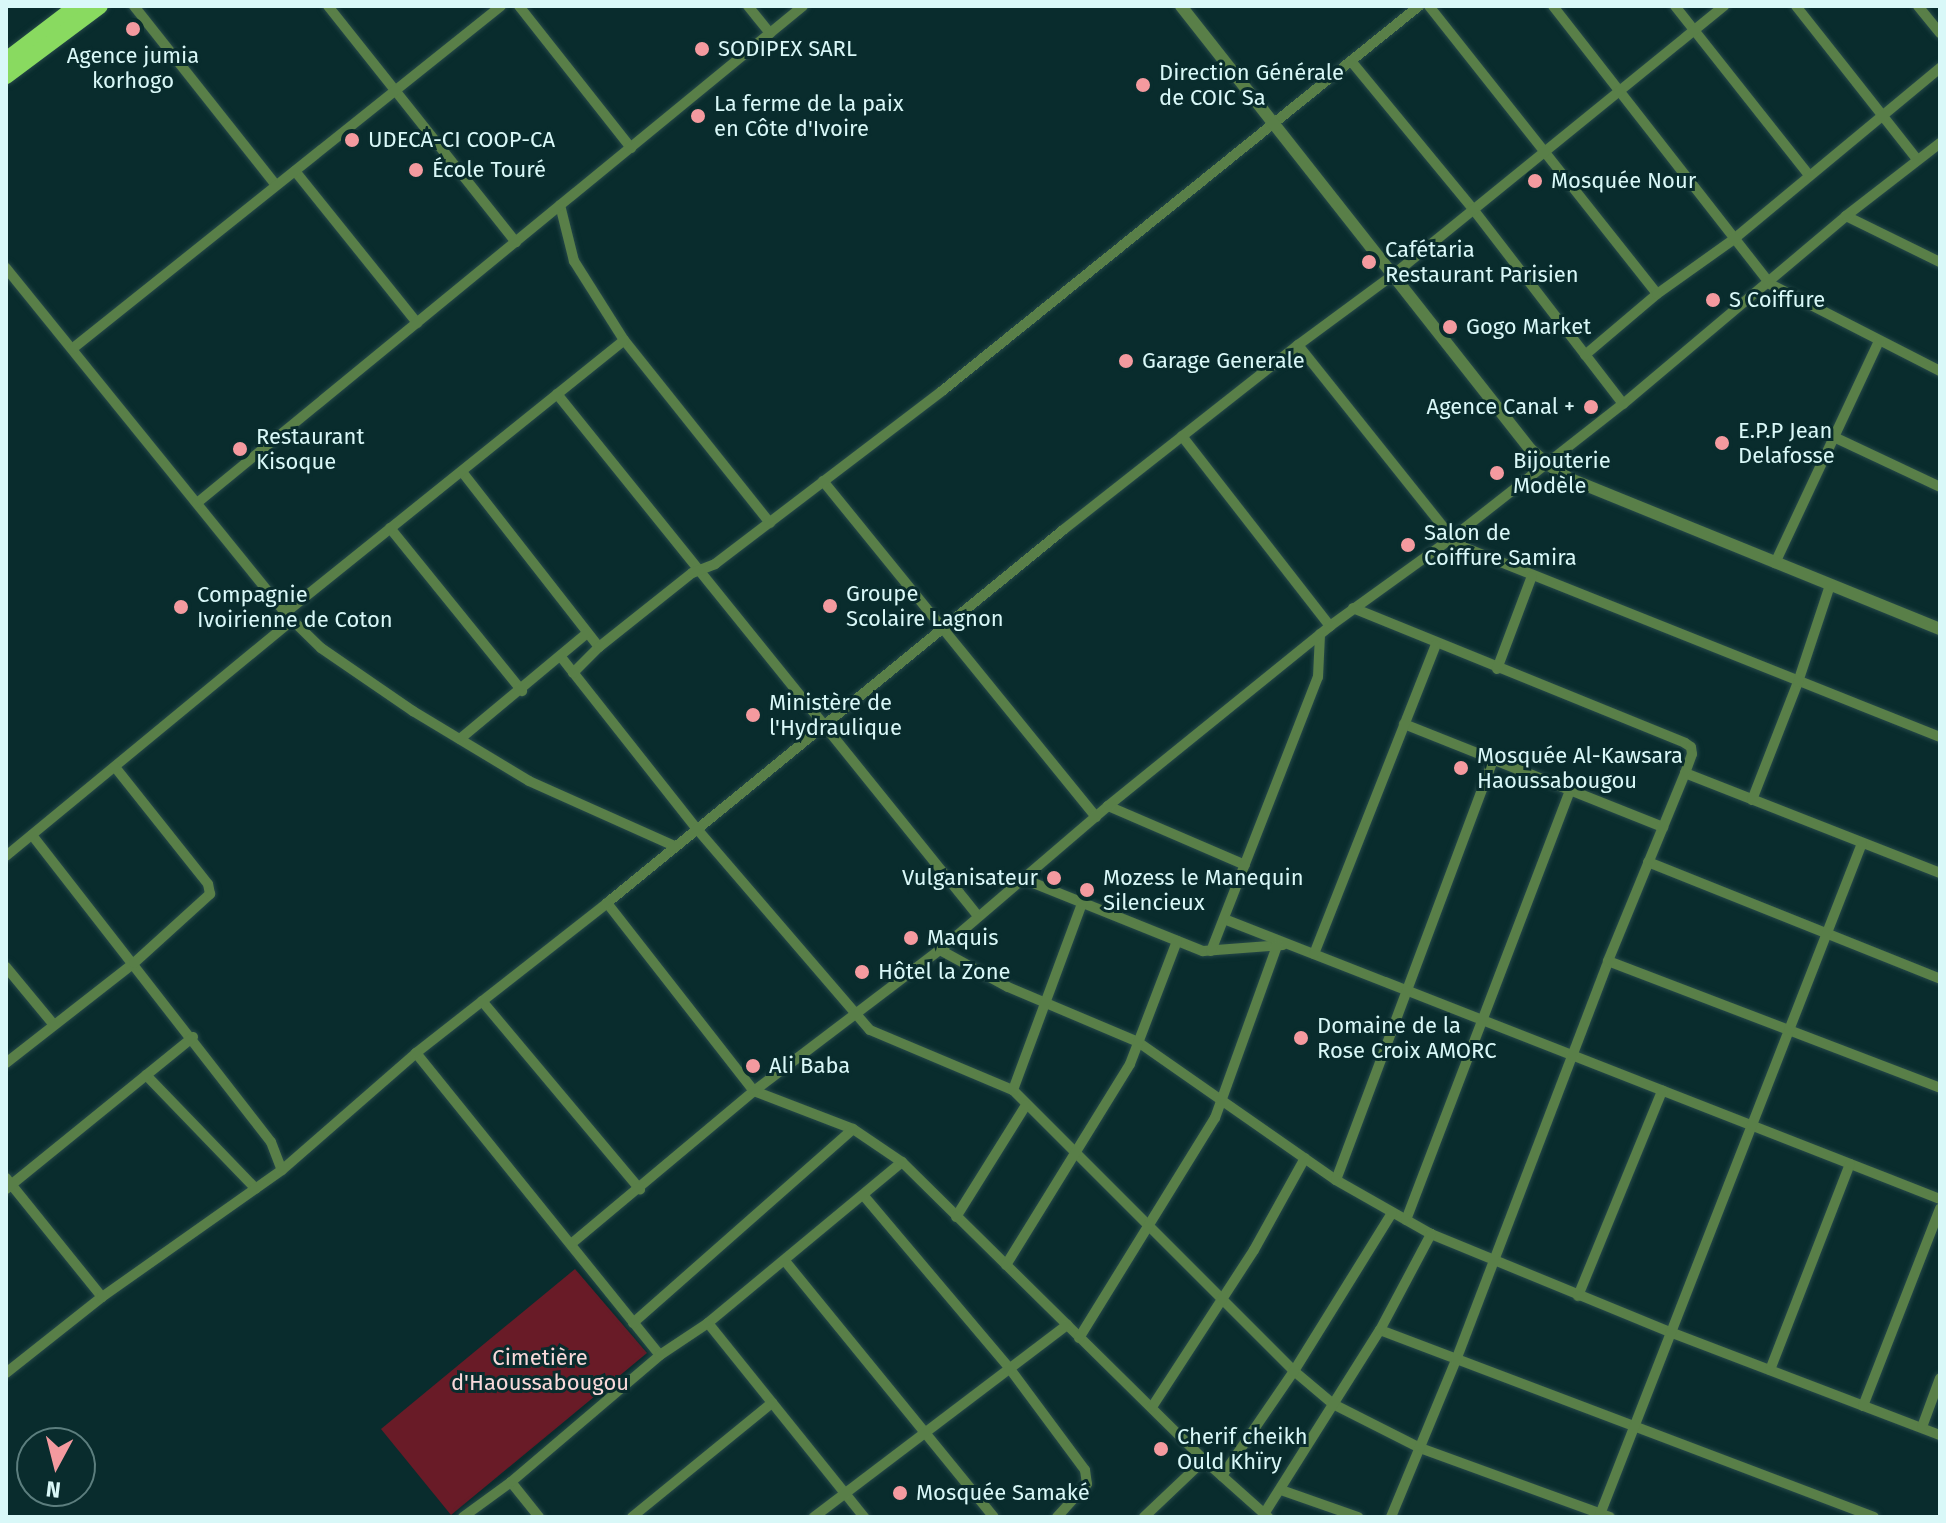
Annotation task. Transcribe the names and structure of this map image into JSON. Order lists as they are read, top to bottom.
{
  "parks": ["Cimetière d'Haoussabougou"],
  "places": [
    "Agence jumia korhogo",
    "SODIPEX SARL",
    "Direction Générale de COIC Sa",
    "La ferme de la paix en Côte d'Ivoire",
    "UDECA-CI COOP-CA",
    "École Touré",
    "Mosquée Nour",
    "Cafétaria Restaurant Parisien",
    "S Coiffure",
    "Gogo Market",
    "Garage Generale",
    "Agence Canal +",
    "E.P.P Jean Delafosse",
    "Restaurant Kisoque",
    "Bijouterie Modèle",
    "Salon de Coiffure Samira",
    "Groupe Scolaire Lagnon",
    "Compagnie Ivoirienne de Coton",
    "Ministère de l'Hydraulique",
    "Mosquée Al-Kawsara Haoussabougou",
    "Vulganisateur",
    "Mozess le Manequin Silencieux",
    "Maquis",
    "Hôtel la Zone",
    "Domaine de la Rose Croix AMORC",
    "Ali Baba",
    "Cherif cheikh Ould Khïry",
    "Mosquée Samaké"
  ],
  "north": "bottom"
}
